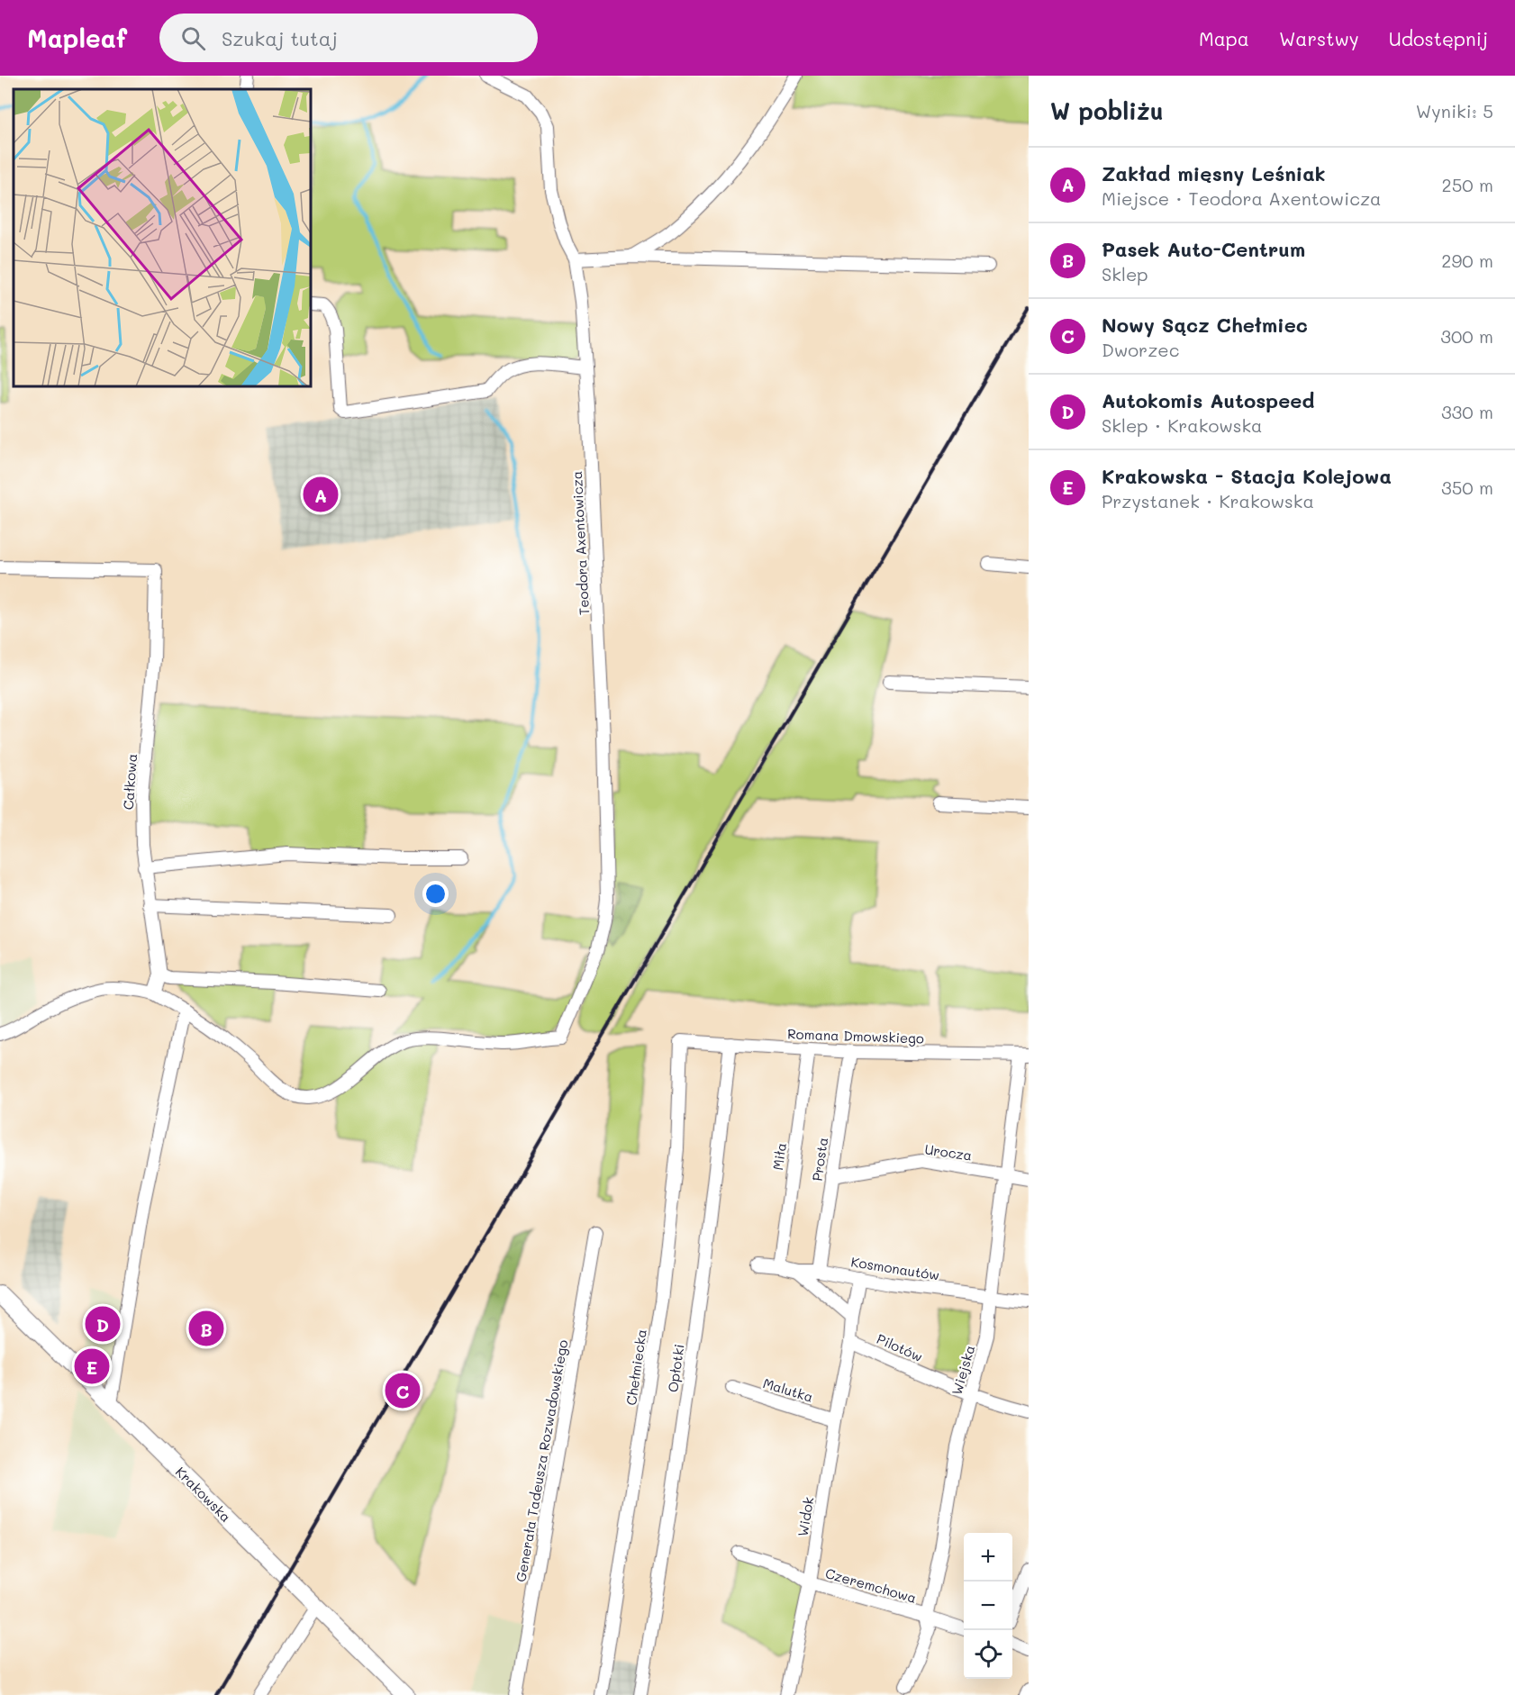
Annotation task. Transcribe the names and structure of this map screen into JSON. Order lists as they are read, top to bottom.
{
  "streets": {
    "main road": ["Krakowska"],
    "street": [
      "Teodora Axentowicza",
      "Całkowa",
      "Romana Dmowskiego",
      "Urocza",
      "Miła",
      "Prosta",
      "Kosmonautów",
      "Pilotów",
      "Chełmiecka",
      "Opłotki",
      "Wiejska",
      "Malutka",
      "Generała Tadeusza Rozwadowskiego",
      "Widok",
      "Czeremchowa"
    ]
  },
  "crossings": [
    ["Romana Dmowskiego", "Miła"],
    ["Romana Dmowskiego", "Prosta"],
    ["Romana Dmowskiego", "Chełmiecka"],
    ["Romana Dmowskiego", "Opłotki"],
    ["Romana Dmowskiego", "Wiejska"],
    ["Urocza", "Prosta"],
    ["Urocza", "Wiejska"],
    ["Miła", "Kosmonautów"],
    ["Prosta", "Kosmonautów"],
    ["Kosmonautów", "Wiejska"],
    ["Pilotów", "Wiejska"],
    ["Pilotów", "Widok"],
    ["Wiejska", "Czeremchowa"],
    ["Malutka", "Widok"],
    ["Widok", "Czeremchowa"]
  ],
  "page": {
    "header": "Mapleaf",
    "search": "Szukaj tutaj",
    "nav": ["Mapa", "Warstwy", "Udostępnij"],
    "heading": ["W pobliżu", "Wyniki: 5"],
    "list": [
      {
        "mark": "A",
        "name": "Zakład mięsny Leśniak",
        "note": "Miejsce · Teodora Axentowicza",
        "value": "250 m"
      },
      {
        "mark": "B",
        "name": "Pasek Auto-Centrum",
        "note": "Sklep",
        "value": "290 m"
      },
      {
        "mark": "C",
        "name": "Nowy Sącz Chełmiec",
        "note": "Dworzec",
        "value": "300 m"
      },
      {
        "mark": "D",
        "name": "Autokomis Autospeed",
        "note": "Sklep · Krakowska",
        "value": "330 m"
      },
      {
        "mark": "E",
        "name": "Krakowska - Stacja Kolejowa",
        "note": "Przystanek · Krakowska",
        "value": "350 m"
      }
    ],
    "pins": [
      "A",
      "D",
      "B",
      "E",
      "C"
    ],
    "map_buttons": ["+", "−"]
  }
}
